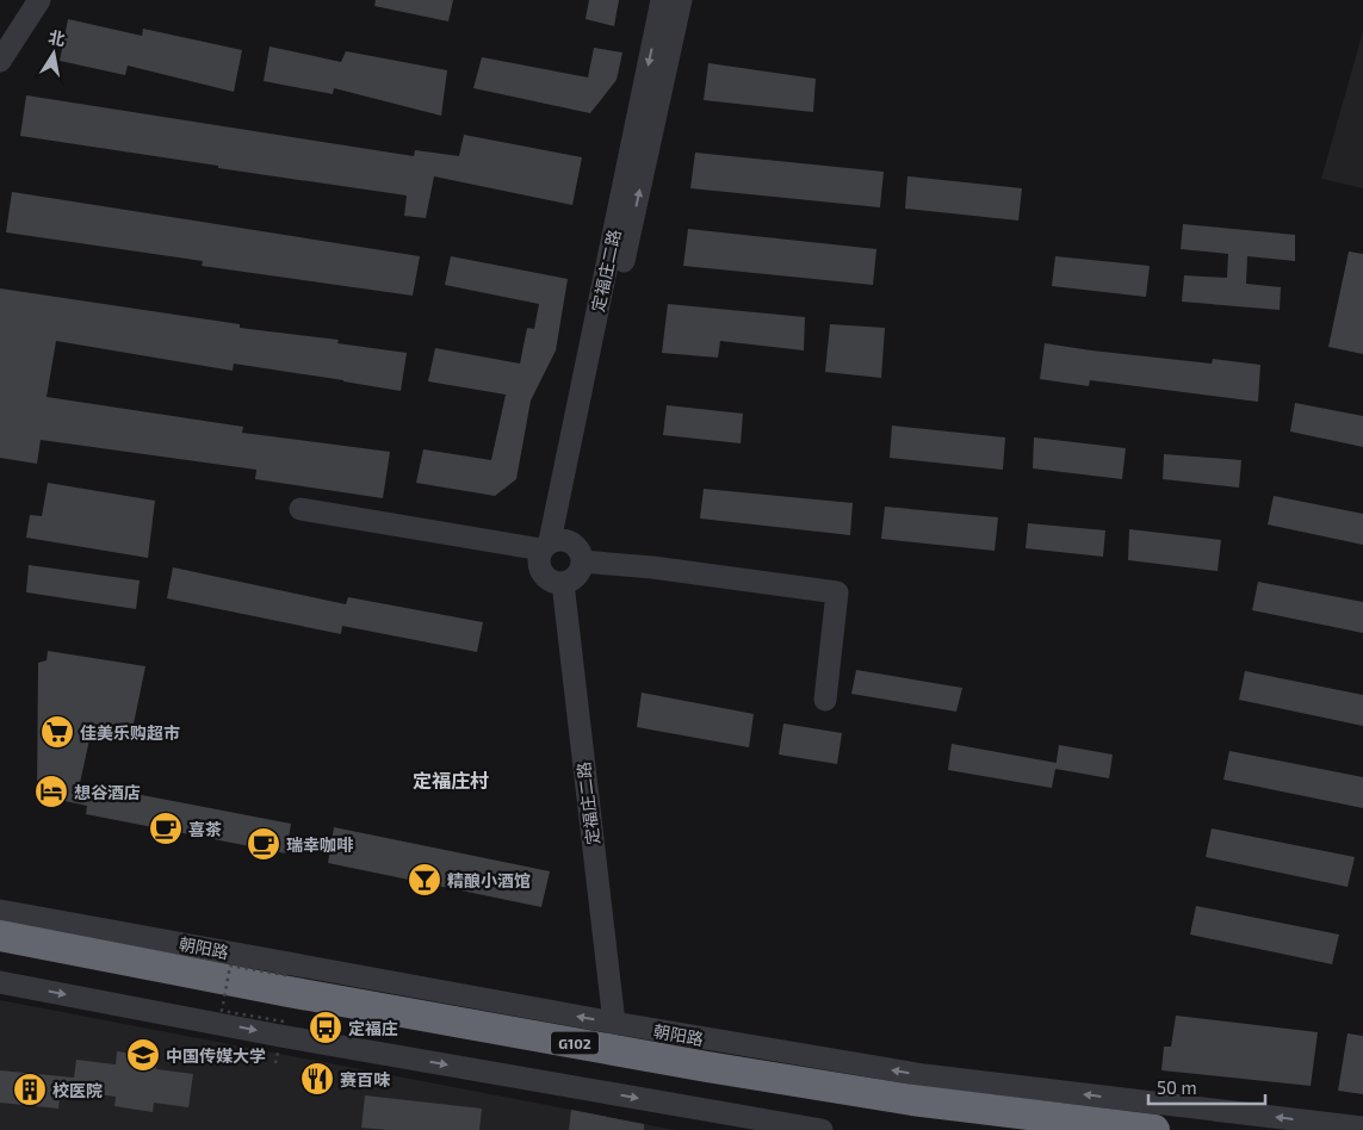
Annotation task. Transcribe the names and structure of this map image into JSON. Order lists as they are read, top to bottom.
{
  "streets": {
    "highway": ["朝阳路", "G102"],
    "street": ["定福庄二路"]
  },
  "crossings": [
    ["定福庄二路", "朝阳路"]
  ],
  "districts": ["定福庄村"],
  "places": {
    "supermarket": ["佳美乐购超市"],
    "hotel": ["想谷酒店"],
    "cafe": ["喜茶", "瑞幸咖啡"],
    "bar": ["精酿小酒馆"],
    "bus stop": ["定福庄"],
    "school or university": ["中国传媒大学"],
    "restaurant": ["赛百味"],
    "building": ["校医院"]
  },
  "scale_bar": "50 m",
  "north": "top"
}
